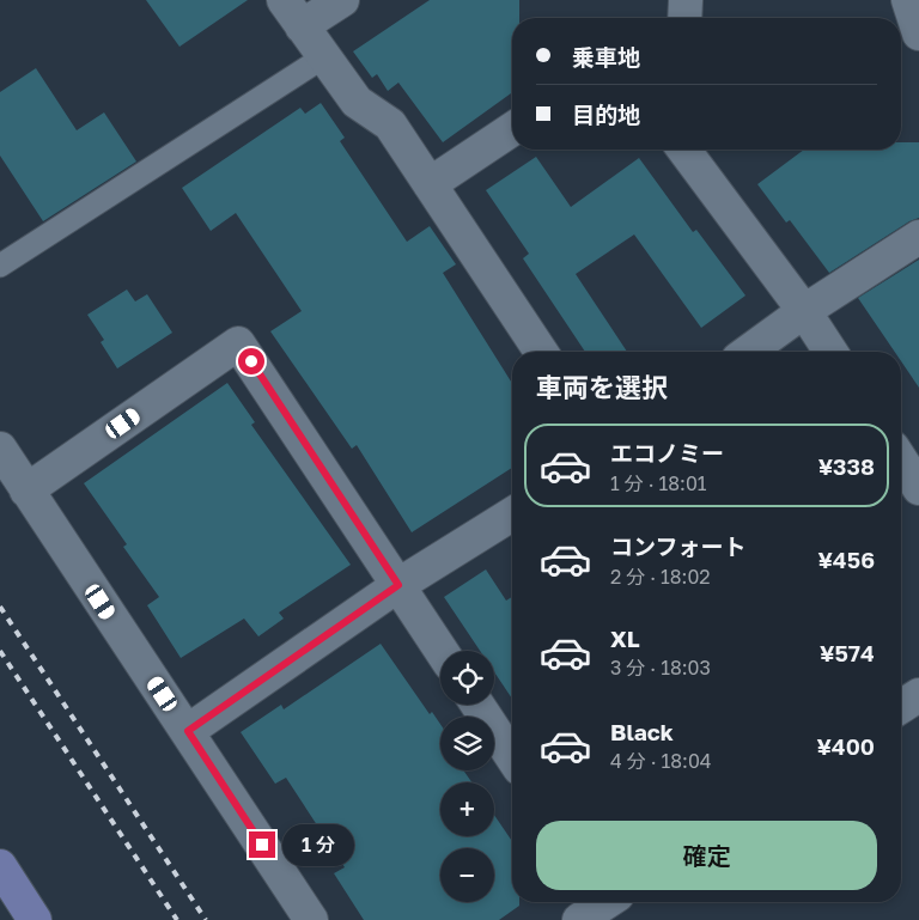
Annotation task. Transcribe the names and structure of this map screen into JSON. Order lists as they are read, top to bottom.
{
  "page": {
    "banner": ["乗車地", "目的地"],
    "heading": "車両を選択",
    "list": [
      {
        "name": "エコノミー",
        "note": "1 分 · 18:01",
        "value": "¥338"
      },
      {
        "name": "コンフォート",
        "note": "2 分 · 18:02",
        "value": "¥456"
      },
      {
        "name": "XL",
        "note": "3 分 · 18:03",
        "value": "¥574"
      },
      {
        "name": "Black",
        "note": "4 分 · 18:04",
        "value": "¥400"
      }
    ],
    "map_buttons": ["+", "−"],
    "buttons": "確定",
    "bubble": "1 分"
  }
}
